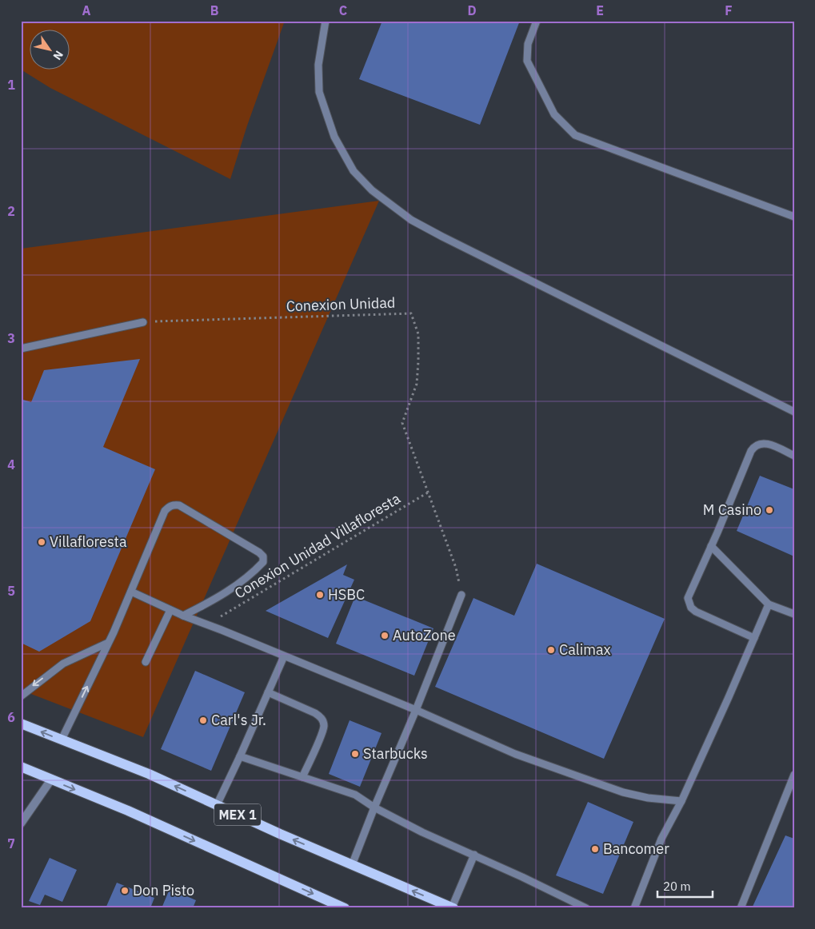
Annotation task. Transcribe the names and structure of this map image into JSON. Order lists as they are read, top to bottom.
{
  "streets": {
    "main road": ["MEX 1"],
    "path": ["Conexion Unidad", "Conexion Unidad Villafloresta"]
  },
  "crossings": [
    ["Conexion Unidad", "Conexion Unidad Villafloresta"]
  ],
  "places": [
    "M Casino",
    "Villafloresta",
    "HSBC",
    "AutoZone",
    "Calimax",
    "Carl's Jr.",
    "Starbucks",
    "Bancomer",
    "Don Pisto"
  ],
  "scale_bar": "20 m",
  "north": "bottom right",
  "grid": {
    "columns": [
      "A",
      "B",
      "C",
      "D",
      "E",
      "F"
    ],
    "rows": [
      "1",
      "2",
      "3",
      "4",
      "5",
      "6",
      "7"
    ]
  }
}
